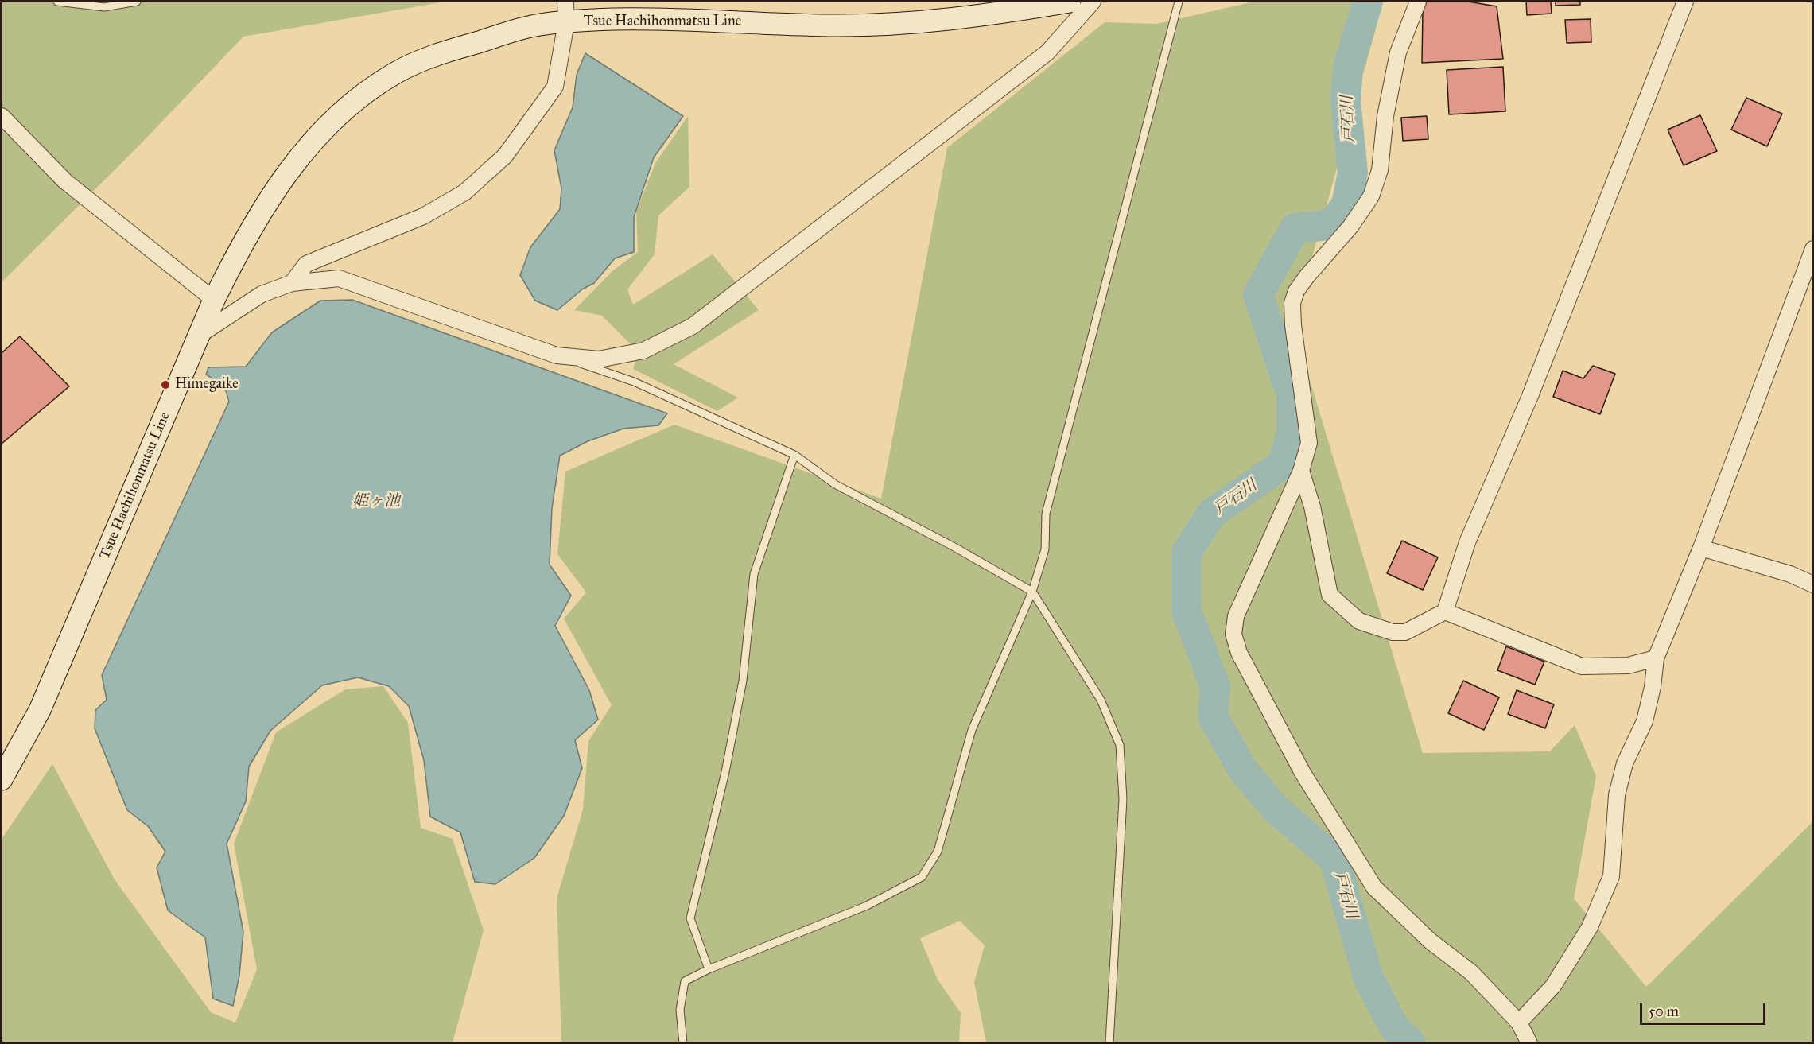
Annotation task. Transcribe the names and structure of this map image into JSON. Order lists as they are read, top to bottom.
{
  "streets": {
    "main road": ["Tsue Hachihonmatsu Line"]
  },
  "water": ["戸石川", "姫ヶ池"],
  "places": ["Himegaike"],
  "scale_bar": "50 m"
}
